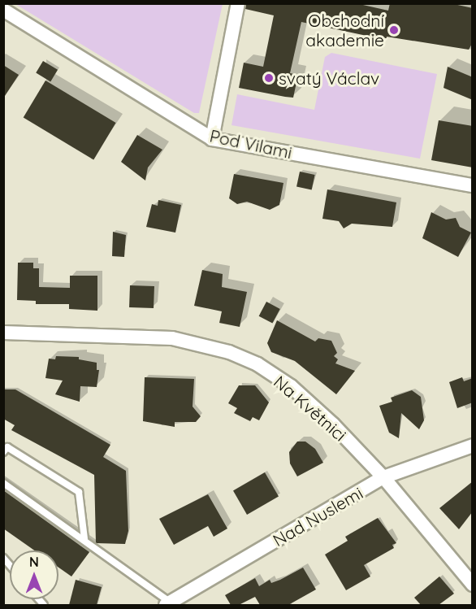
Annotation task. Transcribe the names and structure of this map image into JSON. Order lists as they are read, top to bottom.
{
  "streets": {
    "street": ["Pod Vilami", "Na Květnici", "Nad Nuslemi"]
  },
  "crossings": [
    ["Na Květnici", "Nad Nuslemi"]
  ],
  "places": ["Obchodní akademie", "svatý Václav"],
  "north": "top"
}
